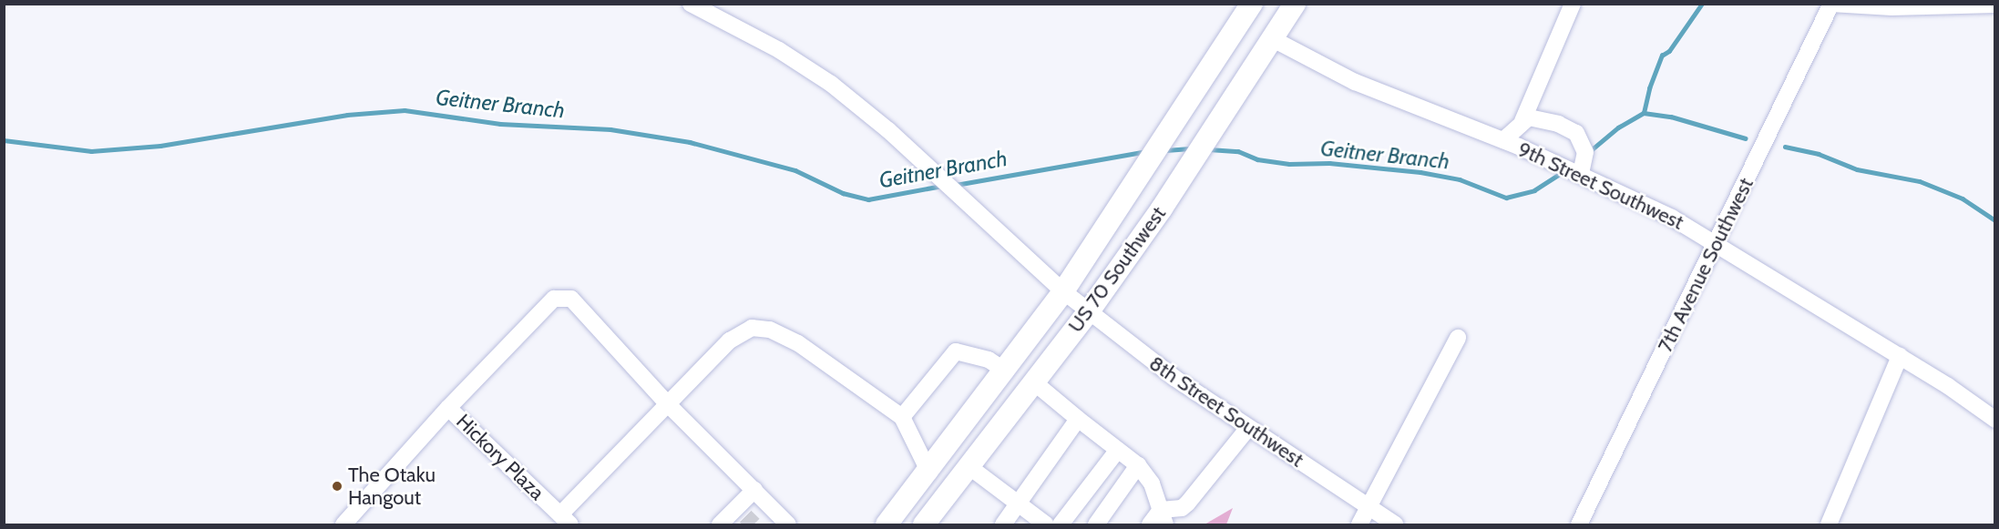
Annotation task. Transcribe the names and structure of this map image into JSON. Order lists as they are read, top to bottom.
{
  "streets": {
    "main road": ["US 70 Southwest"],
    "street": [
      "9th Street Southwest",
      "7th Avenue Southwest",
      "8th Street Southwest",
      "Hickory Plaza"
    ]
  },
  "crossings": [
    ["9th Street Southwest", "7th Avenue Southwest"],
    ["9th Street Southwest", "US 70 Southwest"],
    ["US 70 Southwest", "8th Street Southwest"]
  ],
  "water": ["Geitner Branch"],
  "places": ["The Otaku Hangout"]
}
